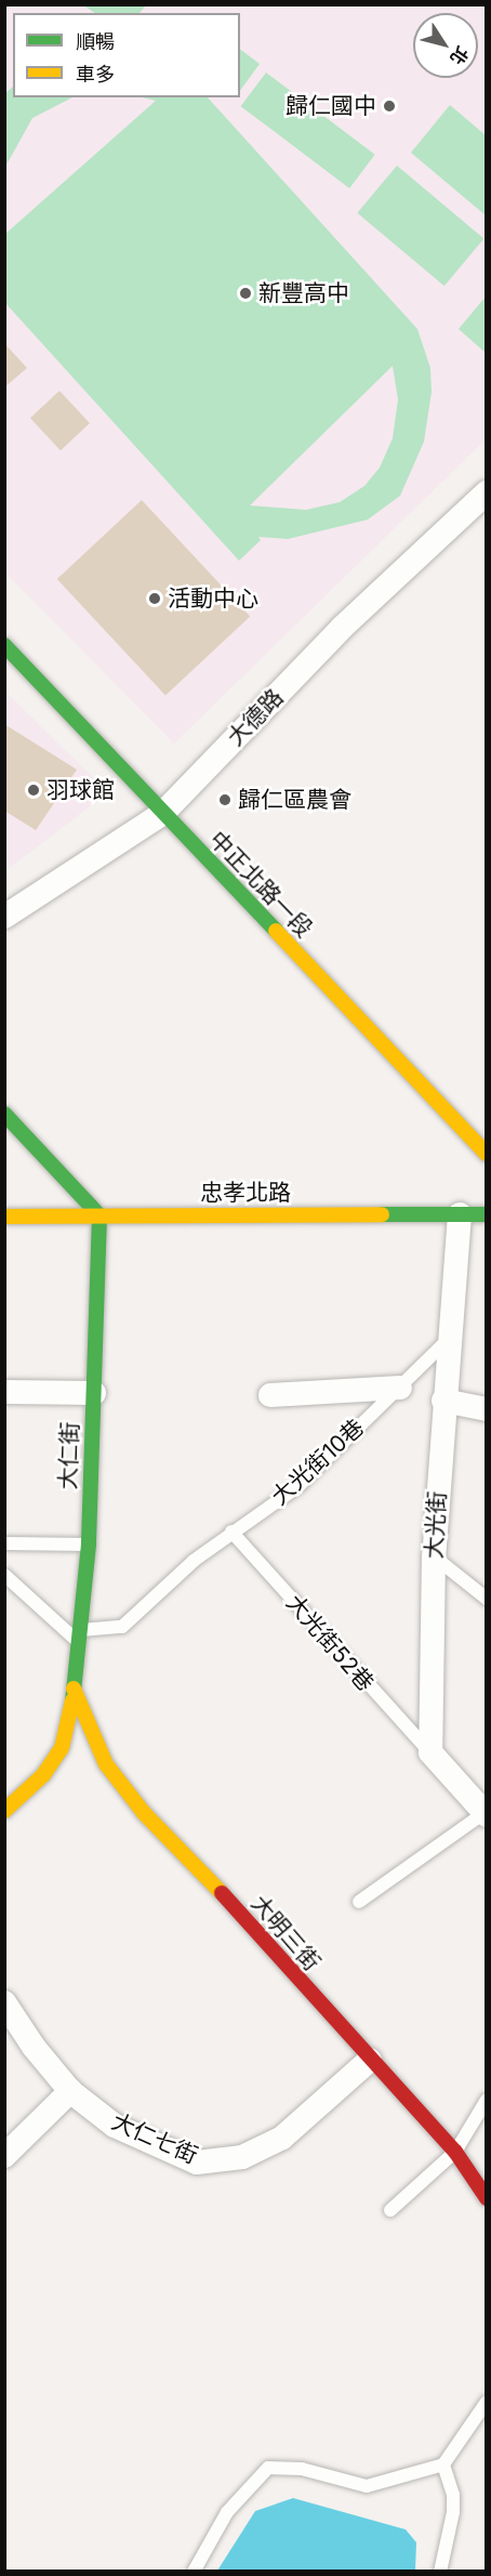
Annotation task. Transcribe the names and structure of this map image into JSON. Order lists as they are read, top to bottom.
{
  "streets": {
    "street": [
      "大德路",
      "中正北路一段",
      "忠孝北路",
      "大仁街",
      "大光街10巷",
      "大光街",
      "大明三街",
      "大仁七街"
    ],
    "lane": ["大光街52巷"]
  },
  "crossings": [
    ["大德路", "中正北路一段"],
    ["忠孝北路", "大仁街"],
    ["忠孝北路", "大光街"],
    ["大仁街", "大光街10巷"],
    ["大仁街", "大明三街"],
    ["大光街10巷", "大光街"],
    ["大光街10巷", "大光街52巷"],
    ["大光街", "大光街52巷"],
    ["大明三街", "大仁七街"]
  ],
  "places": [
    "歸仁國中",
    "新豐高中",
    "活動中心",
    "羽球館",
    "歸仁區農會"
  ],
  "legend": ["順暢", "車多"],
  "north": "bottom right"
}
